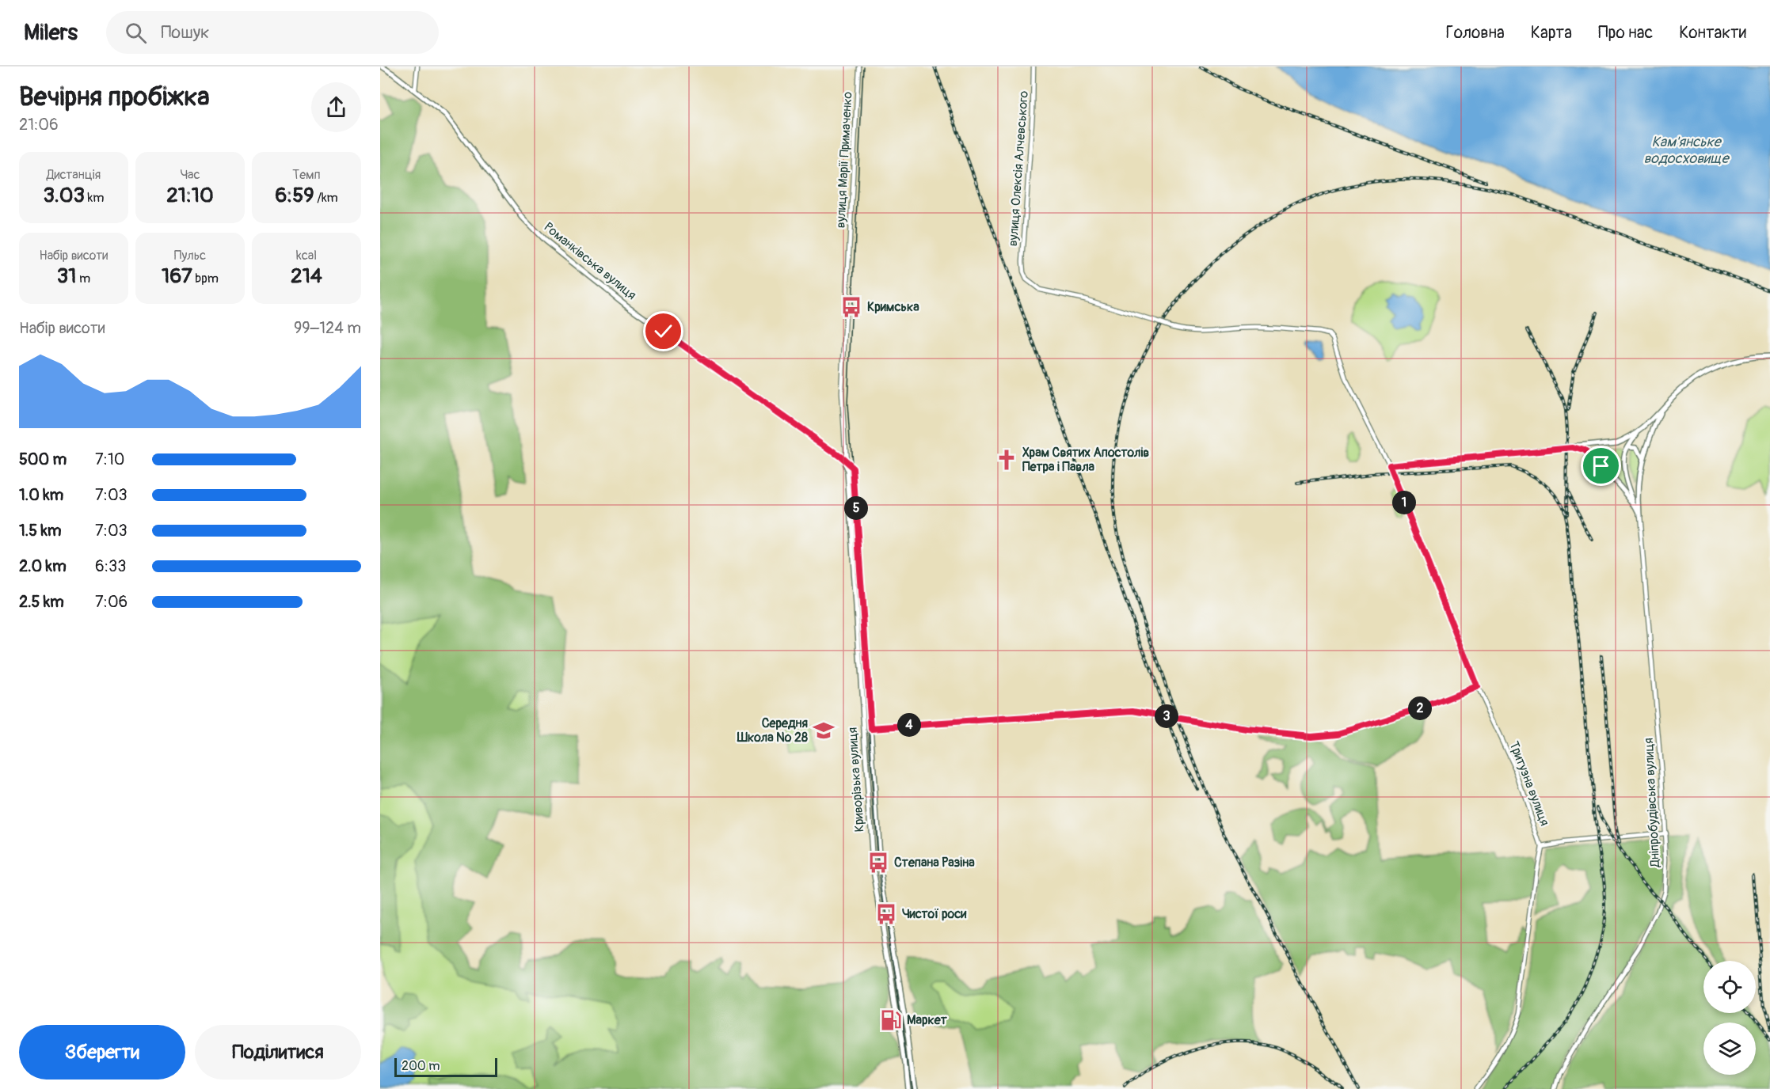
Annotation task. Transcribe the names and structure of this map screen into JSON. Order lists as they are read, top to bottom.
{
  "streets": {
    "main road": ["Романківська вулиця", "Криворізька вулиця", "Тритузна вулиця"],
    "street": ["вулиця Марії Примаченко", "вулиця Олексія Алчевського", "Дніпробудівська вулиця"]
  },
  "crossings": [
    ["вулиця Марії Примаченко", "Криворізька вулиця"],
    ["вулиця Олексія Алчевського", "Тритузна вулиця"],
    ["Романківська вулиця", "Криворізька вулиця"]
  ],
  "water": ["Кам'янське водосховище"],
  "places": {
    "bus stop": ["Кримська", "Степана Разіна", "Чистої роси"],
    "church": ["Храм Святих Апостолів Петра і Павла"],
    "school or university": ["Середня Школа № 28"],
    "fuel station": ["Маркет"]
  },
  "scale_bar": "200 m",
  "page": {
    "header": "Milers",
    "search": "Пошук",
    "nav": [
      "Головна",
      "Карта",
      "Про нас",
      "Контакти"
    ],
    "heading": ["Вечірня пробіжка", "21:06"],
    "stats": [
      ["Дистанція", "3.03 km"],
      ["Час", "21:10"],
      ["Темп", "6:59 /km"],
      ["Набір висоти", "31 m"],
      ["Пульс", "167 bpm"],
      ["kcal", "214"]
    ],
    "chart": ["Набір висоти", "99–124 m"],
    "list": [
      {
        "name": "500 m",
        "note": "7:10"
      },
      {
        "name": "1.0 km",
        "note": "7:03"
      },
      {
        "name": "1.5 km",
        "note": "7:03"
      },
      {
        "name": "2.0 km",
        "note": "6:33"
      },
      {
        "name": "2.5 km",
        "note": "7:06"
      }
    ],
    "pins": [
      "1",
      "5",
      "2",
      "3",
      "4"
    ],
    "buttons": ["Зберегти", "Поділитися"],
    "scale": "200 m"
  }
}
